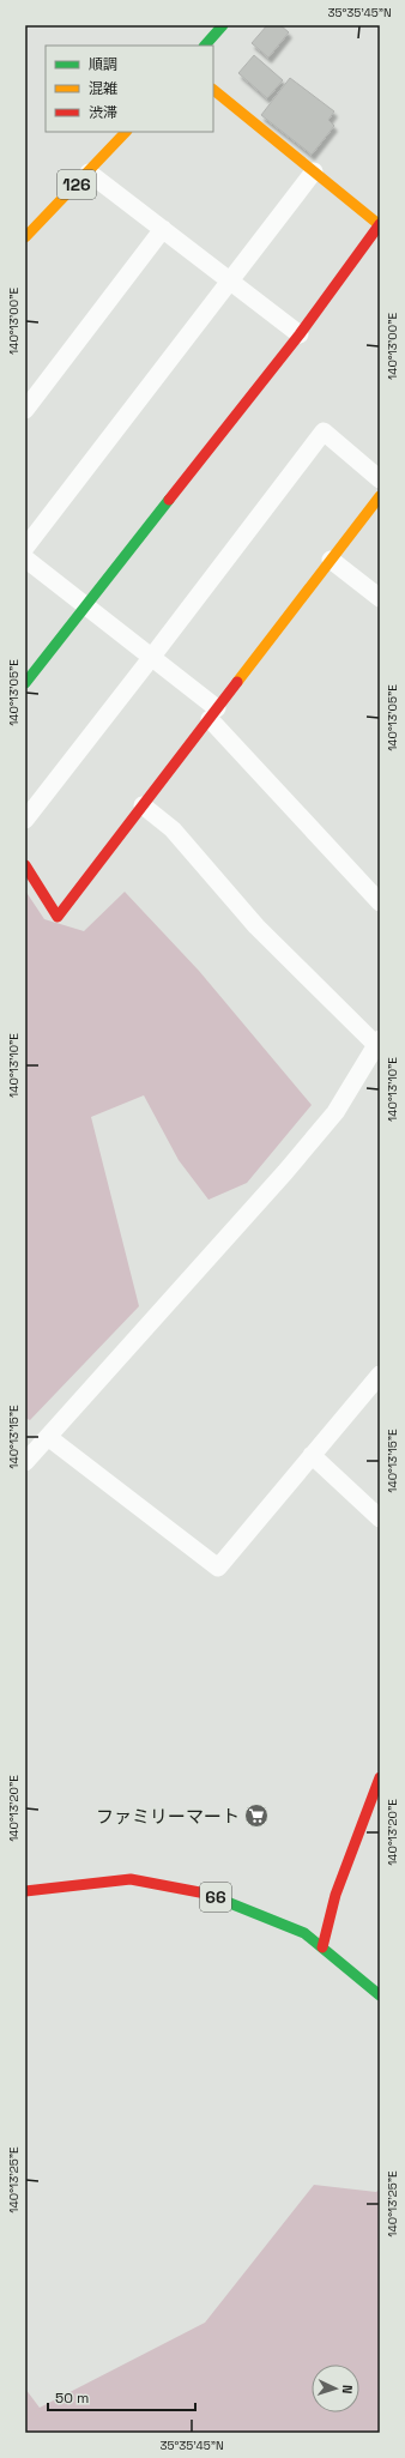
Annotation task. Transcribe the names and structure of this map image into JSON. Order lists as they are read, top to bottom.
{
  "streets": {
    "main road": ["126", "66"]
  },
  "places": {
    "supermarket": ["ファミリーマート"]
  },
  "legend": ["順調", "混雑", "渋滞"],
  "scale_bar": "50 m",
  "north": "right",
  "coordinates": [
    "35°35'45\"N",
    "140°13'00\"E",
    "140°13'05\"E",
    "140°13'10\"E",
    "140°13'15\"E",
    "140°13'20\"E",
    "140°13'25\"E"
  ]
}
